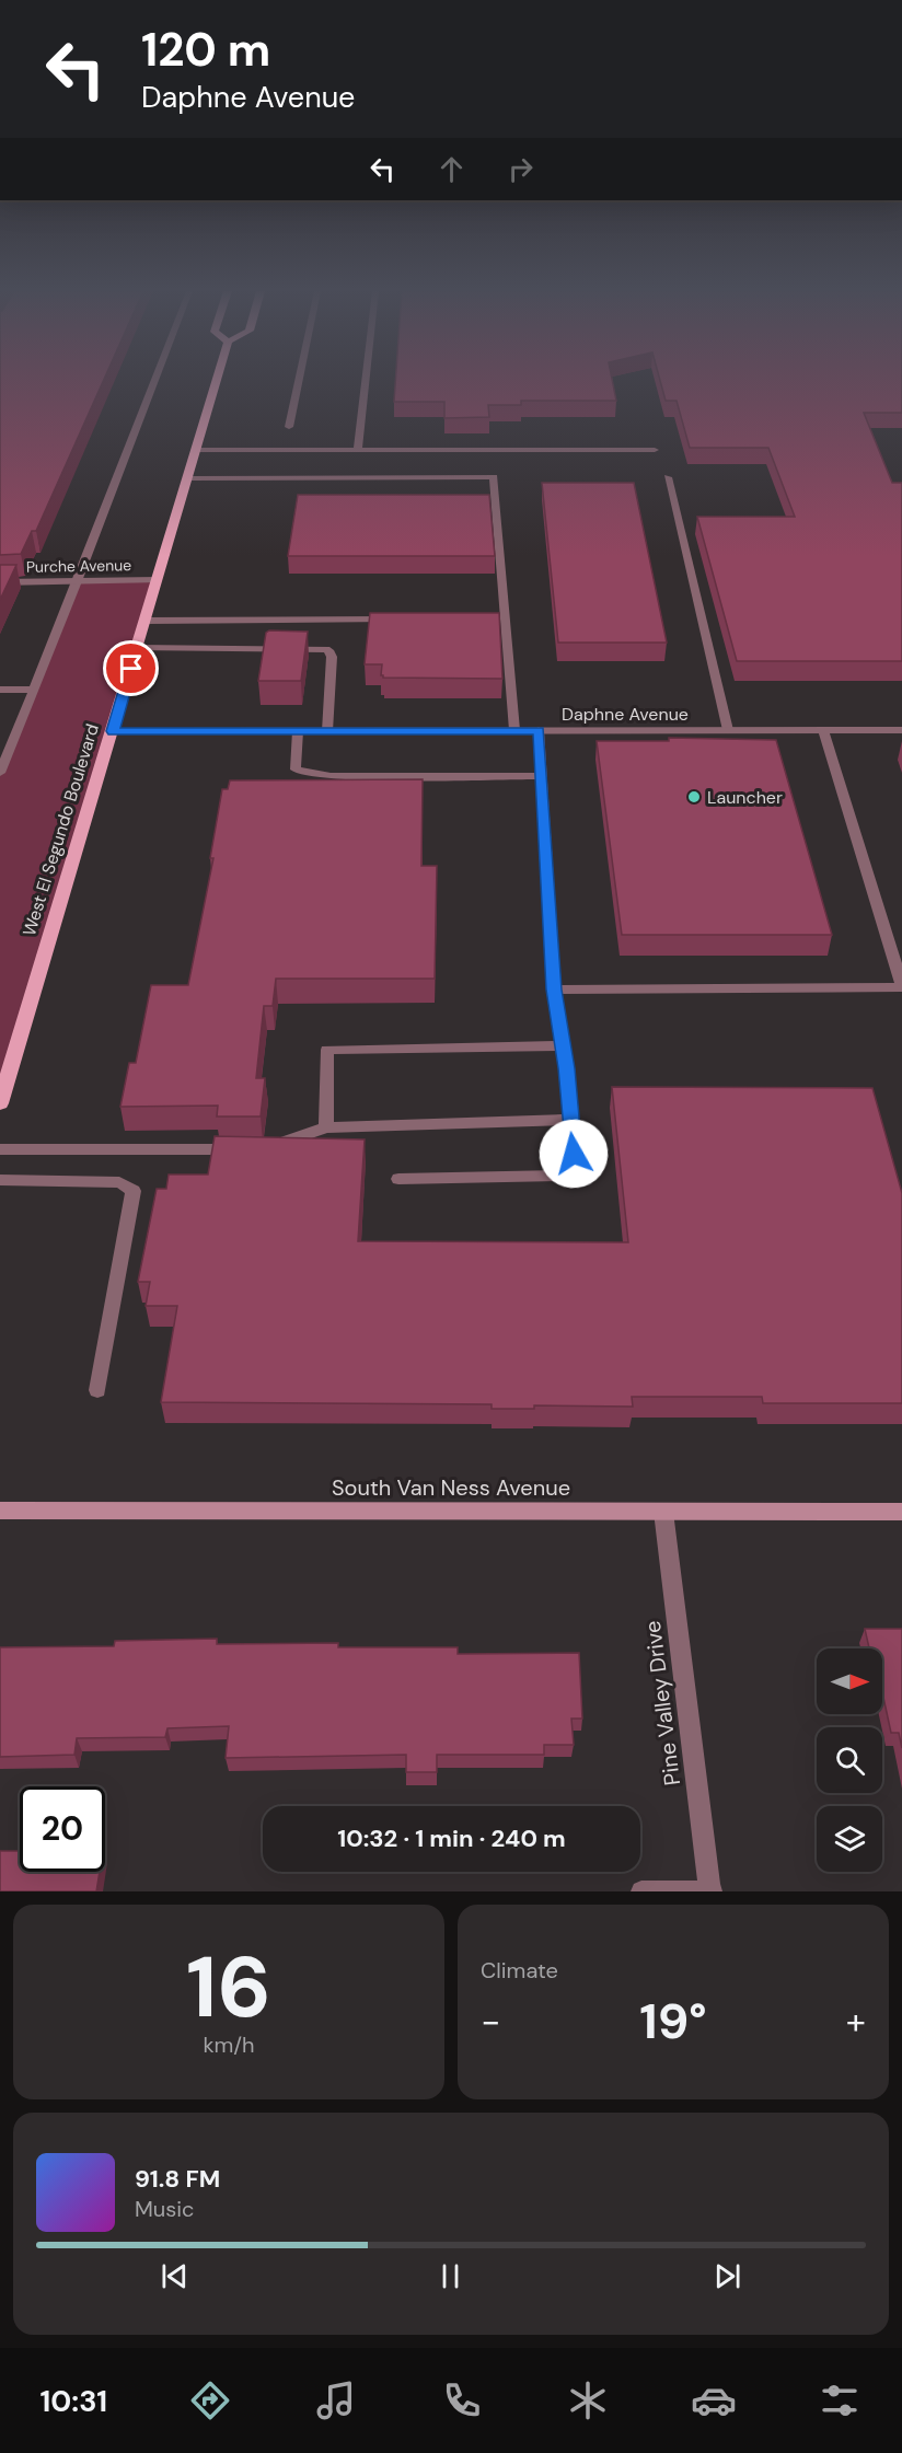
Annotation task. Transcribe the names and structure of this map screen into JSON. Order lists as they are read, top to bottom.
{
  "streets": {
    "main road": ["West El Segundo Boulevard", "South Van Ness Avenue"],
    "street": ["Purche Avenue", "Daphne Avenue", "Pine Valley Drive"]
  },
  "crossings": [
    ["Purche Avenue", "West El Segundo Boulevard"],
    ["Daphne Avenue", "West El Segundo Boulevard"],
    ["South Van Ness Avenue", "Pine Valley Drive"]
  ],
  "places": ["Launcher"],
  "north": "right",
  "page": {
    "turn": ["120 m", "Daphne Avenue"],
    "limit": "20",
    "trip": "10:32 · 1 min · 240 m",
    "tile": [
      ["16", "km/h"],
      "Climate"
    ],
    "heat": ["−", "19°", "+"],
    "song": ["91.8 FM", "Music"],
    "tabs": "10:31"
  }
}
